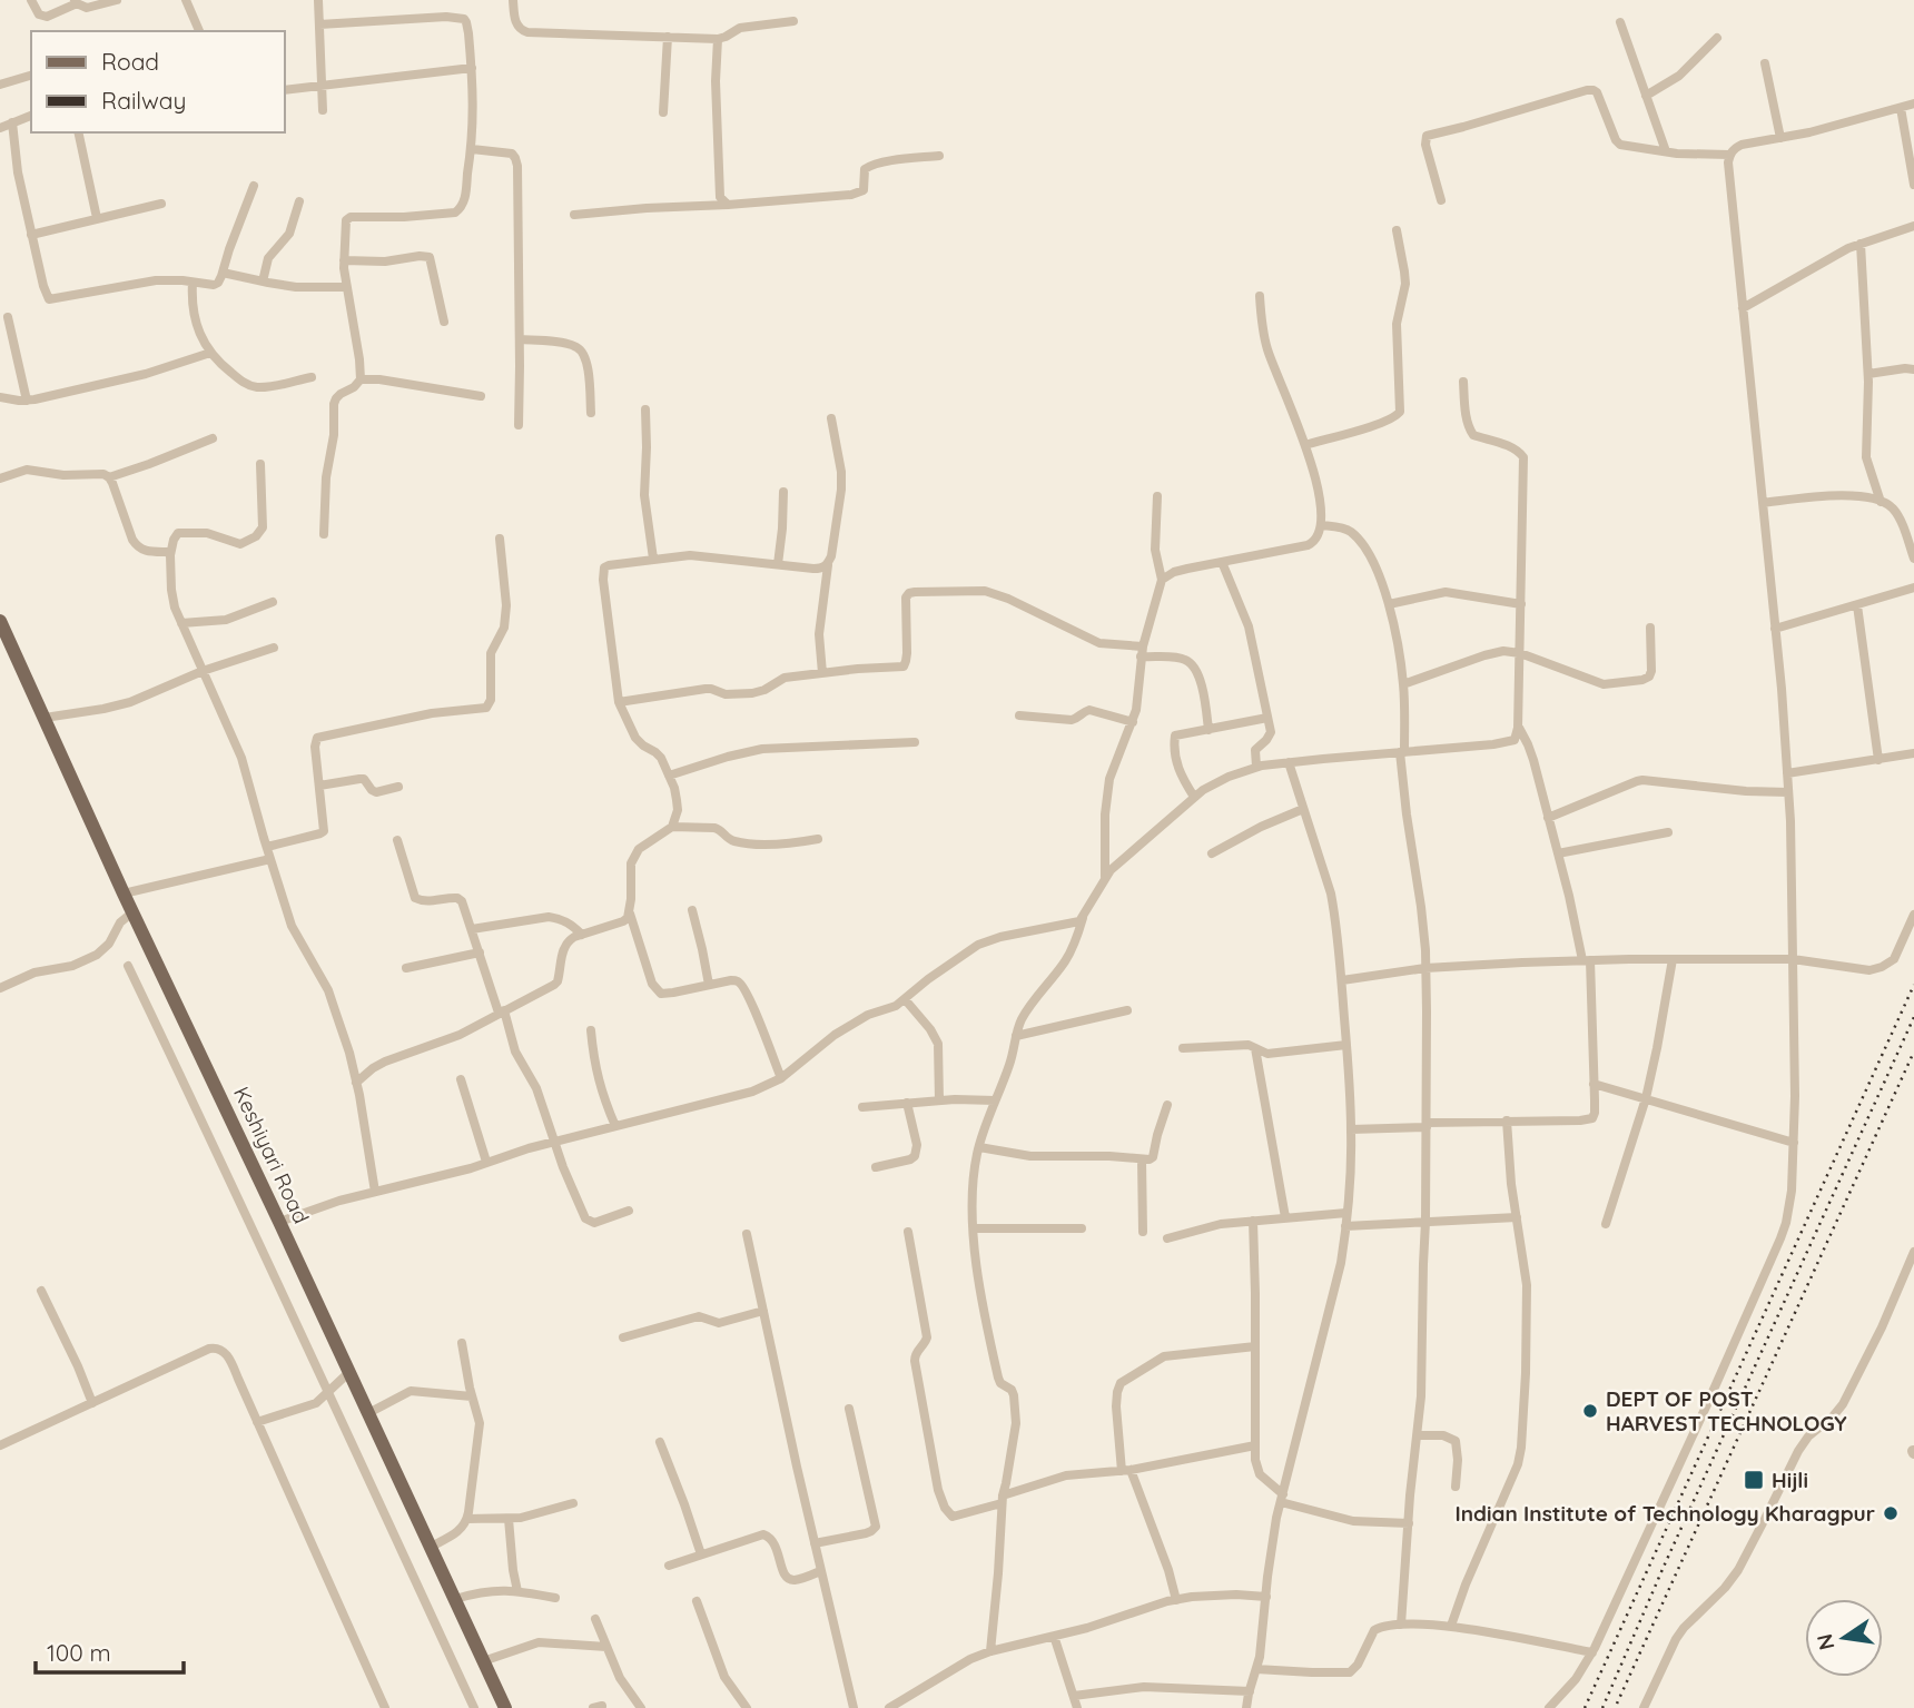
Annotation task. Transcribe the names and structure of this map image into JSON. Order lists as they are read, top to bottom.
{
  "streets": {
    "main road": ["Keshiyari Road"]
  },
  "places": {
    "other": ["DEPT OF POST HARVEST TECHNOLOGY", "Indian Institute of Technology Kharagpur"],
    "transit": ["Hijli"]
  },
  "legend": ["Road", "Railway"],
  "scale_bar": "100 m",
  "north": "left"
}
